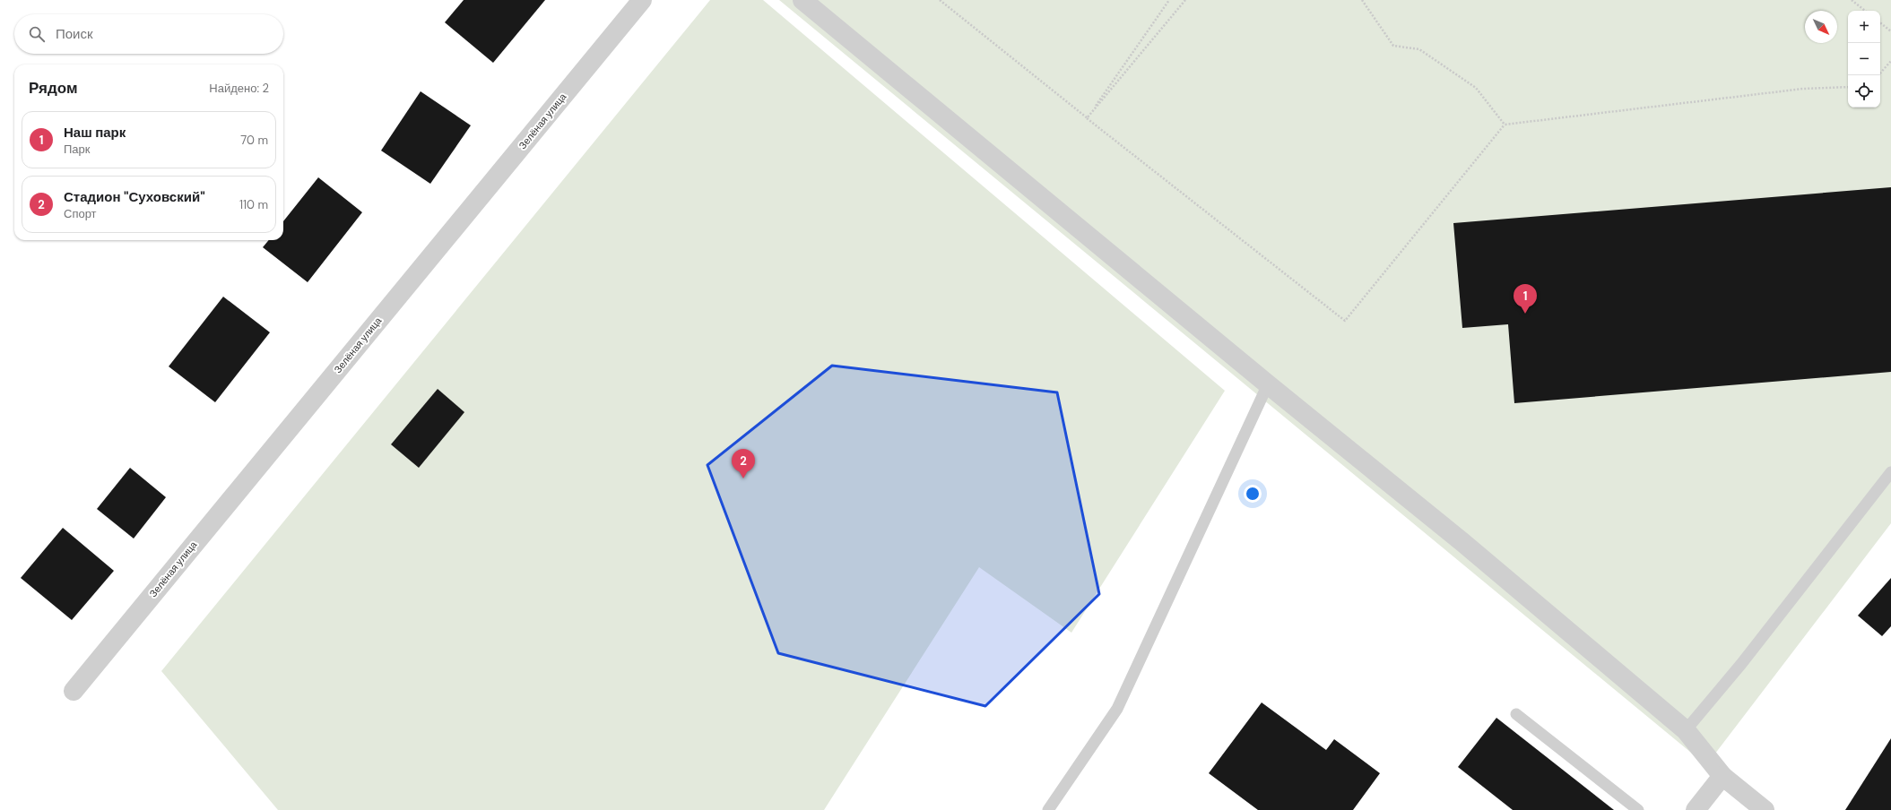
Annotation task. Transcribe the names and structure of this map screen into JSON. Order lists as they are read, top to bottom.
{
  "streets": {
    "street": ["Зелёная улица"]
  },
  "north": "bottom right",
  "page": {
    "map_buttons": ["+", "−"],
    "search": "Поиск",
    "heading": ["Рядом", "Найдено: 2"],
    "list": [
      {
        "mark": "1",
        "name": "Наш парк",
        "note": "Парк",
        "value": "70 m"
      },
      {
        "mark": "2",
        "name": "Стадион \"Суховский\"",
        "note": "Спорт",
        "value": "110 m"
      }
    ],
    "pins": ["1", "2"]
  }
}
